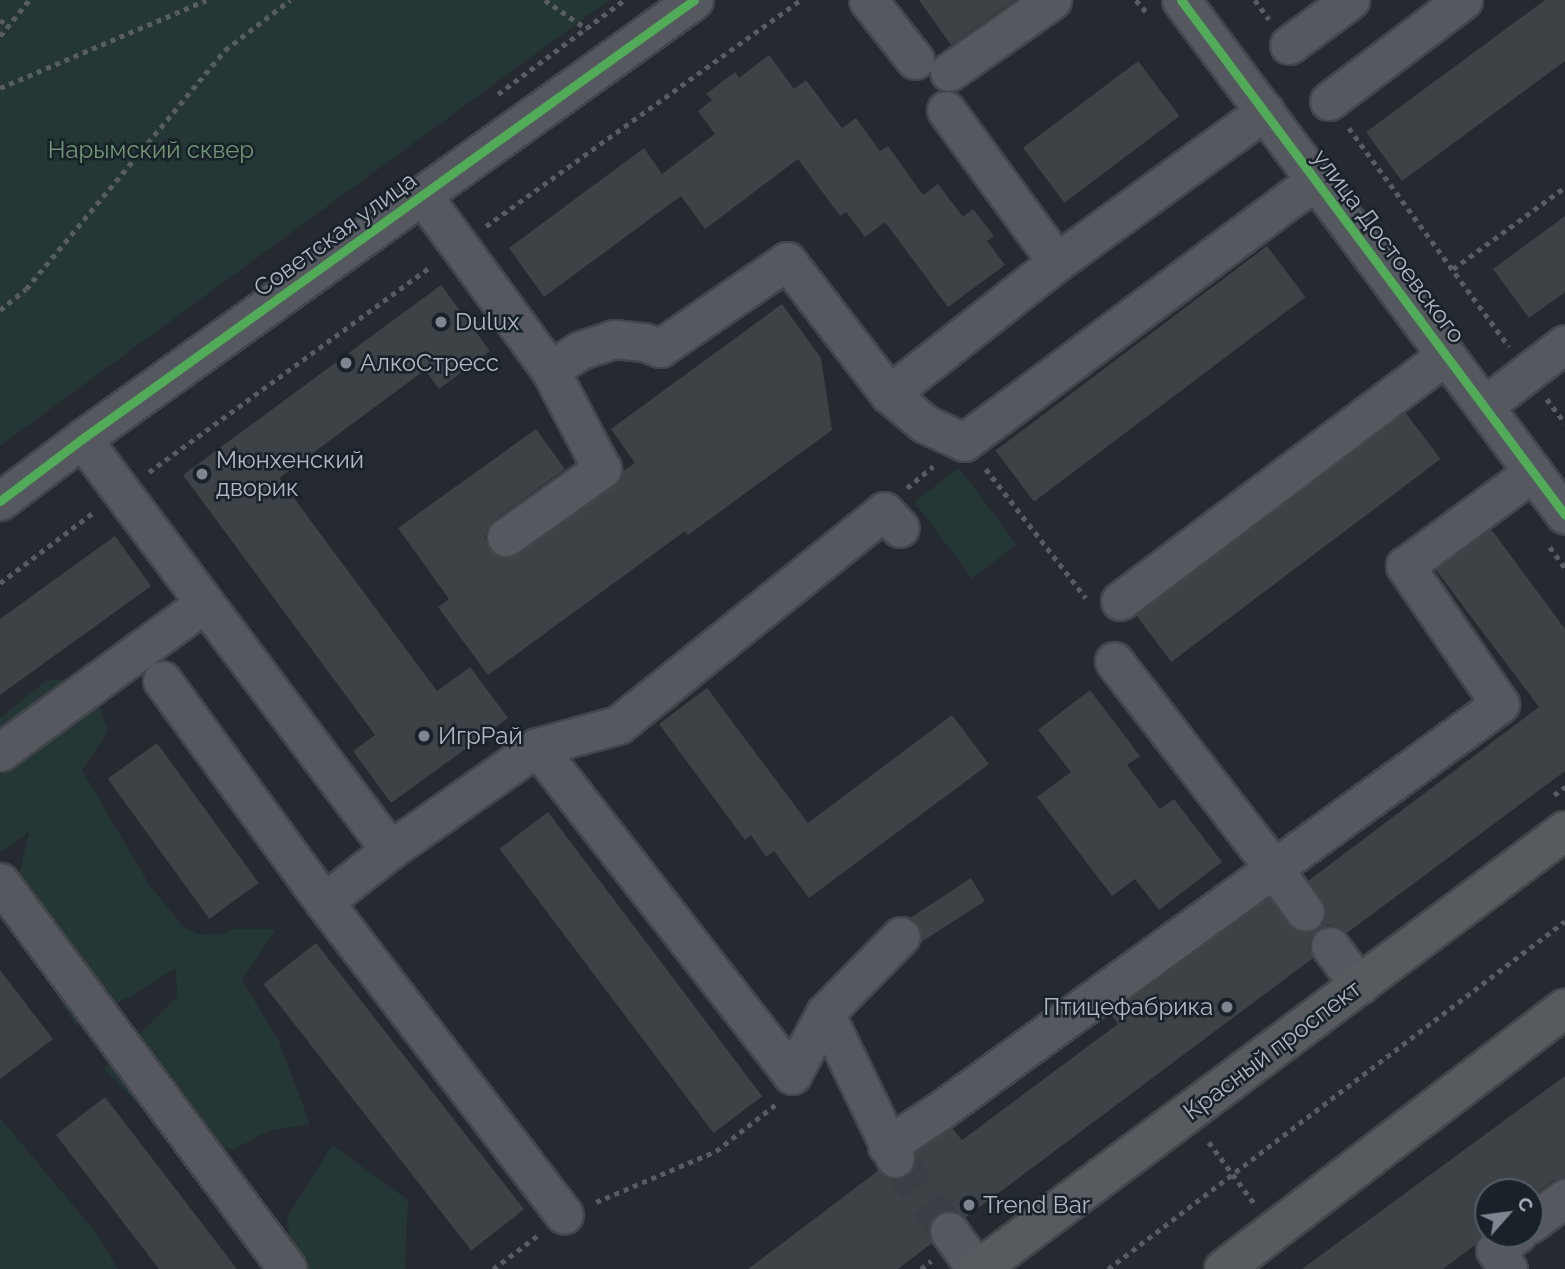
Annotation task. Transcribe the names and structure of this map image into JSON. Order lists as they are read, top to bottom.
{
  "streets": {
    "main road": ["Красный проспект"],
    "street": ["Советская улица", "улица Достоевского"]
  },
  "parks": ["Нарымский сквер"],
  "places": [
    "Dulux",
    "АлкоСтресс",
    "Мюнхенский дворик",
    "ИгрРай",
    "Птицефабрика",
    "Trend Bar"
  ],
  "north": "top right"
}
